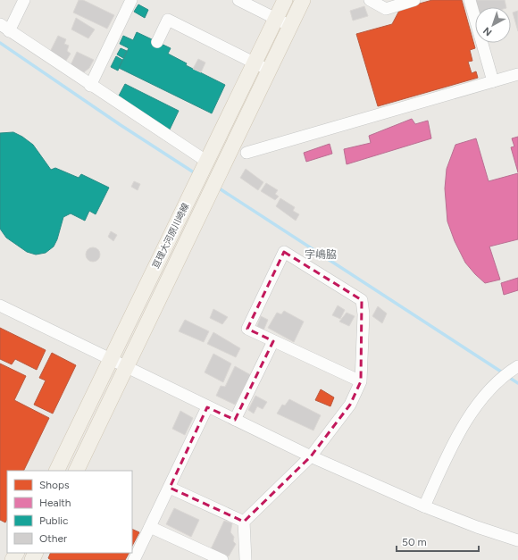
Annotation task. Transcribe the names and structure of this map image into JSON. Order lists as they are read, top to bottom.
{
  "streets": {
    "main road": ["亘理大河原川崎線"]
  },
  "districts": ["字嶋脇"],
  "legend": [
    "Shops",
    "Health",
    "Public",
    "Other"
  ],
  "scale_bar": "50 m",
  "north": "bottom left"
}
